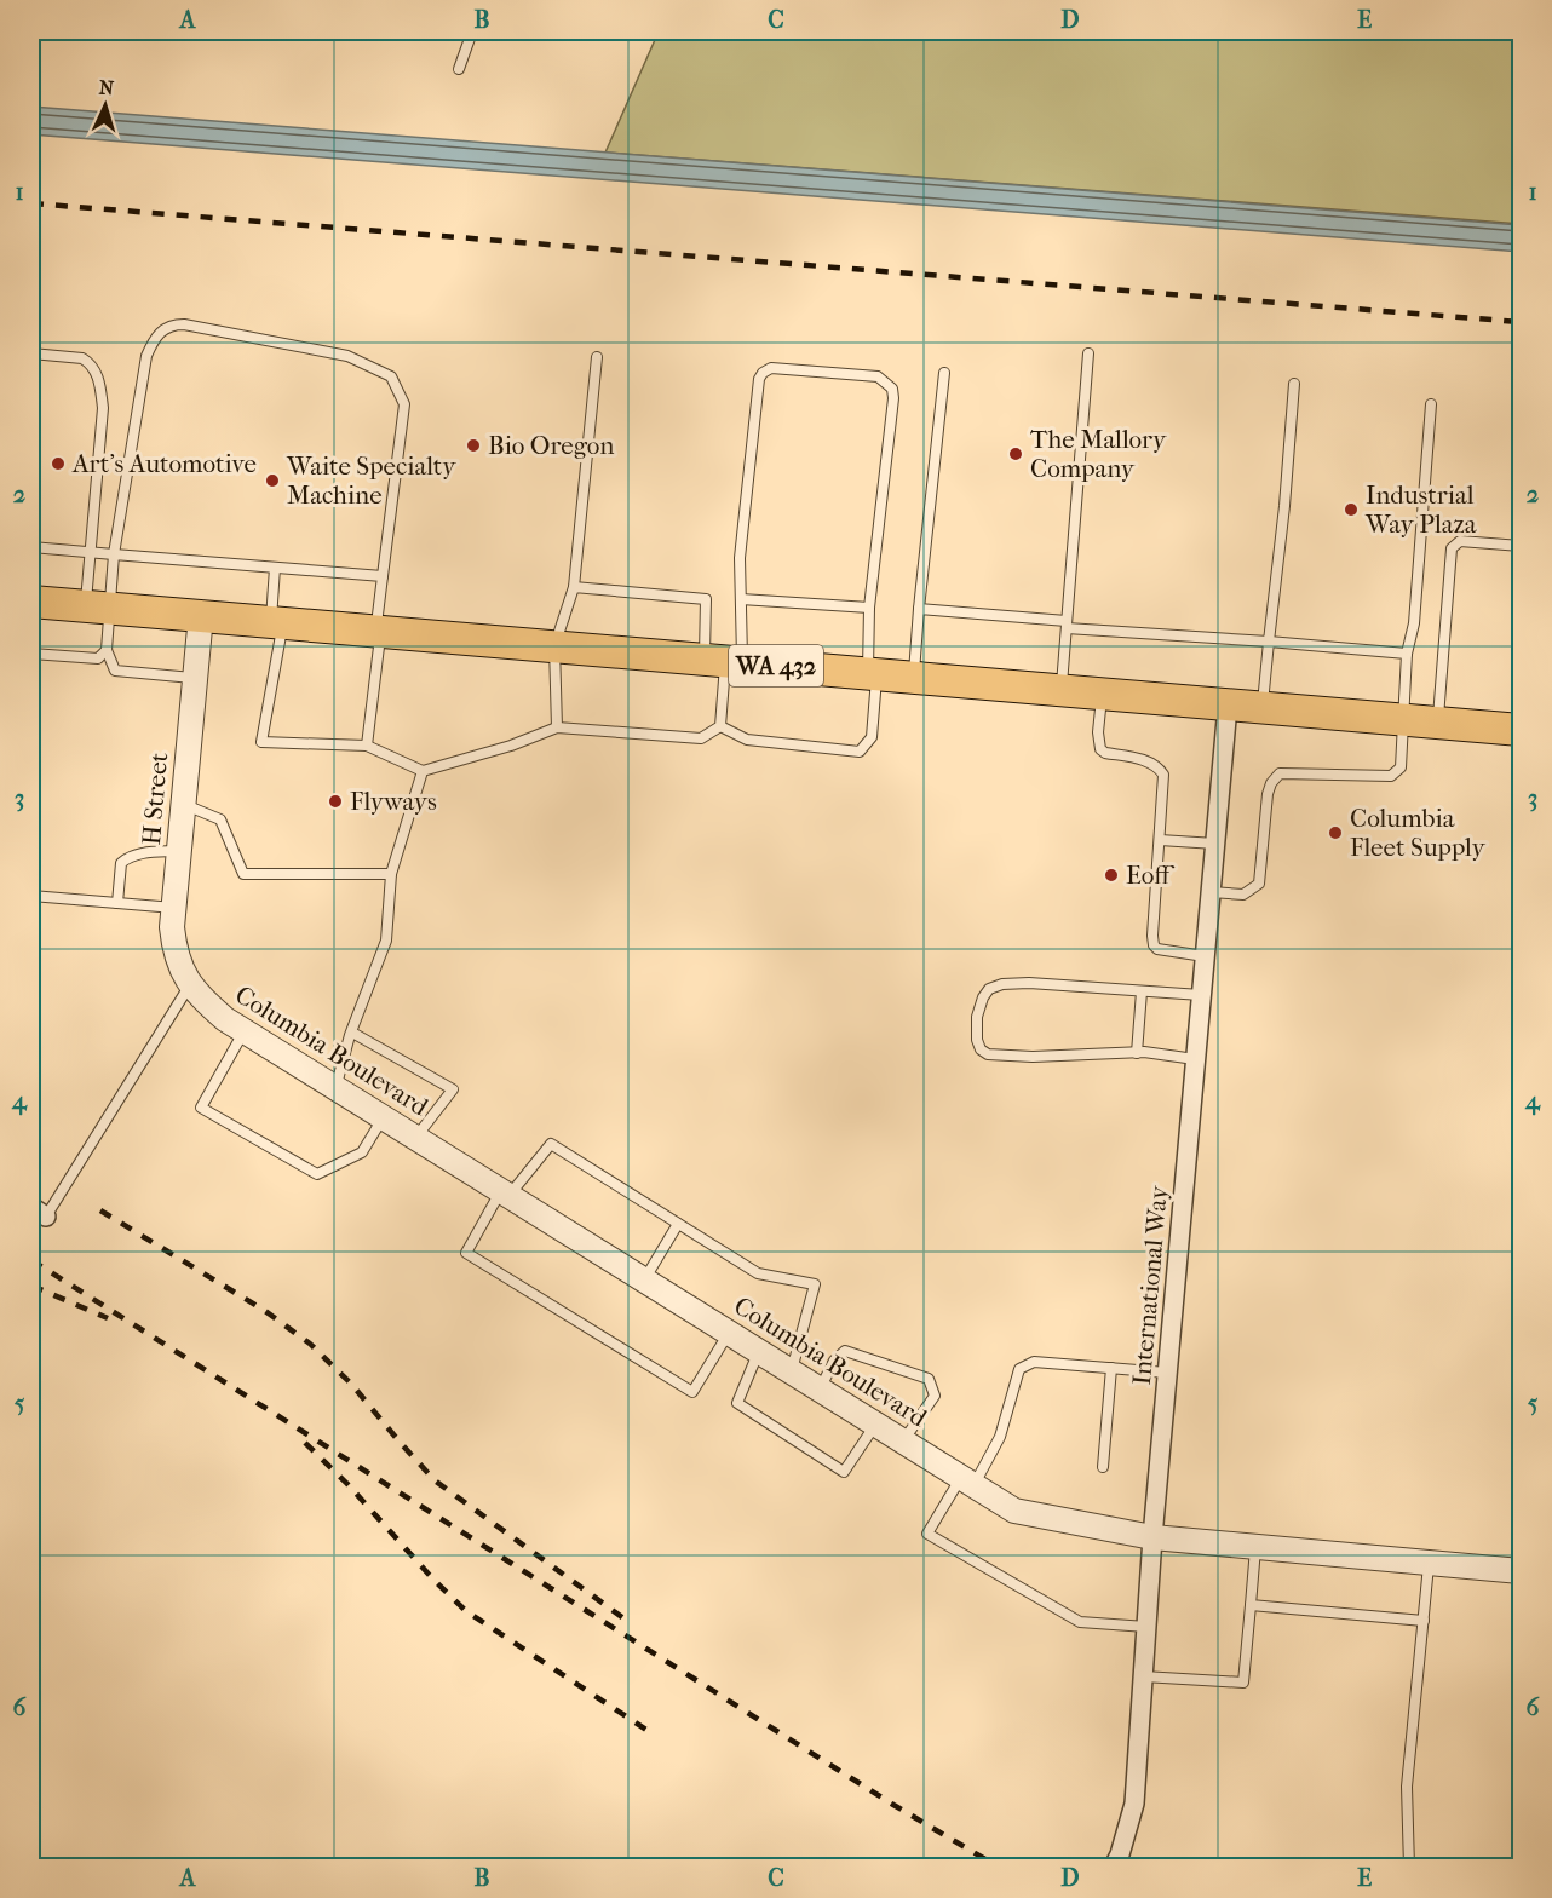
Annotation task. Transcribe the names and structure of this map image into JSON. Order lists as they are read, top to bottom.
{
  "streets": {
    "highway": ["WA 432"],
    "street": ["H Street", "Columbia Boulevard", "International Way"]
  },
  "crossings": [
    ["WA 432", "H Street"],
    ["WA 432", "International Way"],
    ["H Street", "Columbia Boulevard"],
    ["Columbia Boulevard", "International Way"]
  ],
  "places": [
    "Bio Oregon",
    "The Mallory Company",
    "Art's Automotive",
    "Waite Specialty Machine",
    "Industrial Way Plaza",
    "Flyways",
    "Columbia Fleet Supply",
    "Eoff"
  ],
  "north": "top",
  "grid": {
    "columns": [
      "A",
      "B",
      "C",
      "D",
      "E"
    ],
    "rows": [
      "1",
      "2",
      "3",
      "4",
      "5",
      "6"
    ]
  }
}
